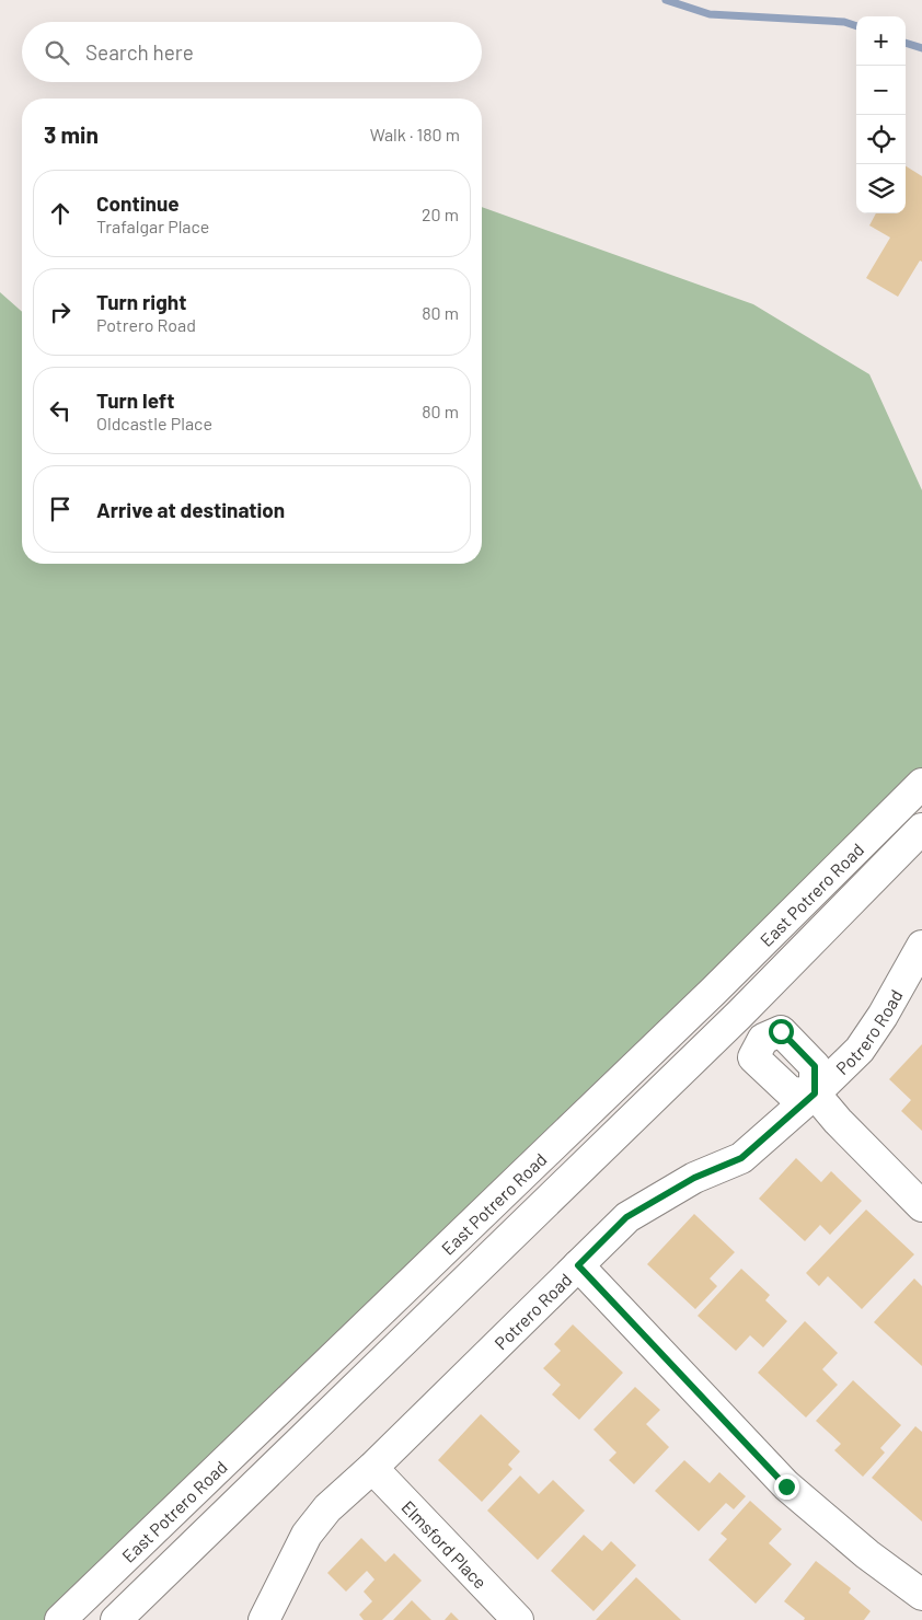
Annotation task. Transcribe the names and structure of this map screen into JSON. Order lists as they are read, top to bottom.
{
  "streets": {
    "street": ["East Potrero Road", "Potrero Road", "Elmsford Place"]
  },
  "crossings": [
    ["Potrero Road", "Elmsford Place"]
  ],
  "page": {
    "map_buttons": ["+", "−"],
    "search": "Search here",
    "heading": ["3 min", "Walk · 180 m"],
    "list": [
      ["Continue", "Trafalgar Place", "20 m"],
      ["Turn right", "Potrero Road", "80 m"],
      ["Turn left", "Oldcastle Place", "80 m"],
      "Arrive at destination"
    ]
  }
}
